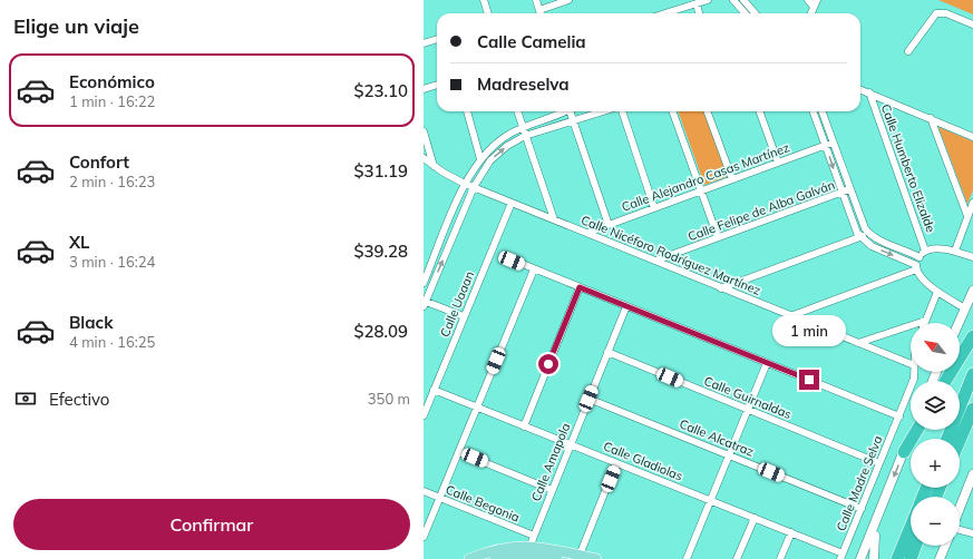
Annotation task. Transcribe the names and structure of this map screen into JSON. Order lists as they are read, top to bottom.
{
  "streets": {
    "street": [
      "Calle Humberto Elizalde",
      "Calle Alejandro Casas Martínez",
      "Calle Felipe de Alba Galván",
      "Calle Nicéforo Rodríguez Martínez",
      "Calle Uaaan",
      "Calle Guirnaldas",
      "Calle Alcatraz",
      "Calle Gladiolas",
      "Calle Amapola",
      "Calle Madre Selva",
      "Calle Begonia"
    ]
  },
  "crossings": [
    ["Calle Alejandro Casas Martínez", "Calle Nicéforo Rodríguez Martínez"],
    ["Calle Felipe de Alba Galván", "Calle Nicéforo Rodríguez Martínez"],
    ["Calle Nicéforo Rodríguez Martínez", "Calle Uaaan"],
    ["Calle Uaaan", "Calle Gladiolas"],
    ["Calle Guirnaldas", "Calle Amapola"],
    ["Calle Guirnaldas", "Calle Madre Selva"],
    ["Calle Alcatraz", "Calle Amapola"],
    ["Calle Alcatraz", "Calle Madre Selva"],
    ["Calle Gladiolas", "Calle Amapola"],
    ["Calle Gladiolas", "Calle Madre Selva"],
    ["Calle Amapola", "Calle Begonia"]
  ],
  "north": "top left",
  "page": {
    "heading": "Elige un viaje",
    "banner": ["Calle Camelia", "Madreselva"],
    "list": [
      {
        "name": "Económico",
        "note": "1 min · 16:22",
        "value": "$23.10"
      },
      {
        "name": "Confort",
        "note": "2 min · 16:23",
        "value": "$31.19"
      },
      {
        "name": "XL",
        "note": "3 min · 16:24",
        "value": "$39.28"
      },
      {
        "name": "Black",
        "note": "4 min · 16:25",
        "value": "$28.09"
      }
    ],
    "bubble": "1 min",
    "map_buttons": ["+", "−"],
    "pay": ["Efectivo", "350 m"],
    "buttons": "Confirmar"
  }
}
